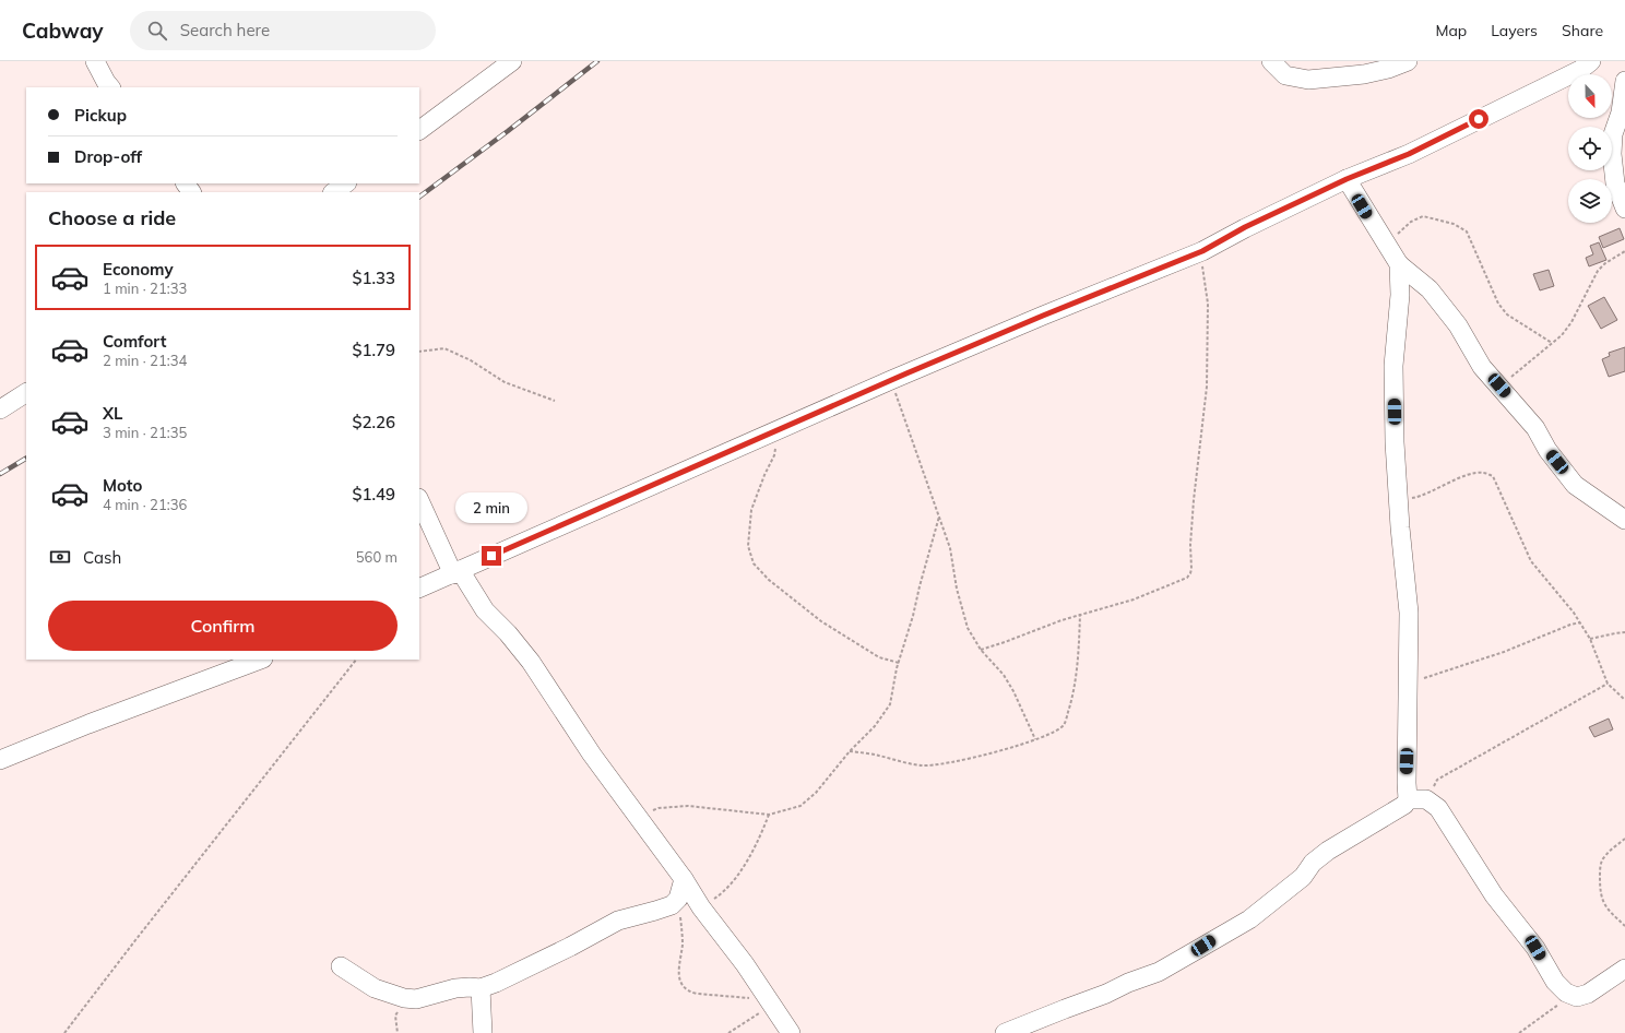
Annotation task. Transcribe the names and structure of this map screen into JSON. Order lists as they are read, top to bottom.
{
  "north": "bottom",
  "page": {
    "header": "Cabway",
    "search": "Search here",
    "nav": ["Map", "Layers", "Share"],
    "banner": ["Pickup", "Drop-off"],
    "heading": "Choose a ride",
    "list": [
      {
        "name": "Economy",
        "note": "1 min · 21:33",
        "value": "$1.33"
      },
      {
        "name": "Comfort",
        "note": "2 min · 21:34",
        "value": "$1.79"
      },
      {
        "name": "XL",
        "note": "3 min · 21:35",
        "value": "$2.26"
      },
      {
        "name": "Moto",
        "note": "4 min · 21:36",
        "value": "$1.49"
      }
    ],
    "bubble": "2 min",
    "pay": ["Cash", "560 m"],
    "buttons": "Confirm"
  }
}
